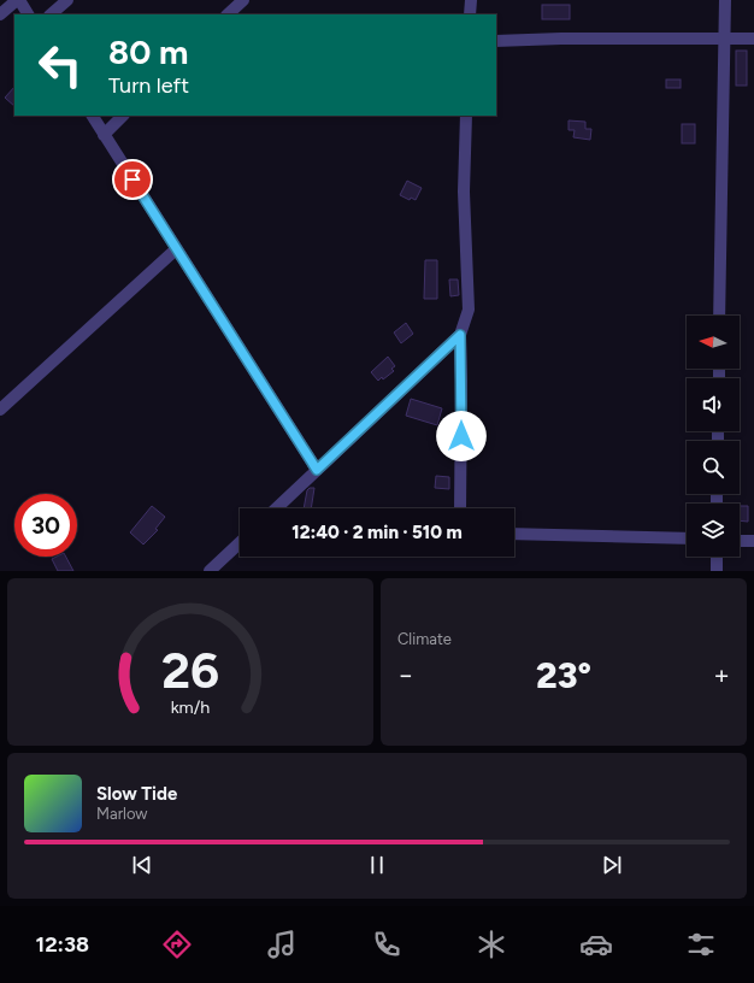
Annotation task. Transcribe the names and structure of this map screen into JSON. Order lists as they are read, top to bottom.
{
  "north": "left",
  "page": {
    "turn": ["80 m", "Turn left"],
    "limit": "30",
    "trip": "12:40 · 2 min · 510 m",
    "tile": "Climate",
    "heat": ["−", "23°", "+"],
    "song": ["Slow Tide", "Marlow"],
    "tabs": "12:38",
    "gauge": ["26", "km/h"]
  }
}
